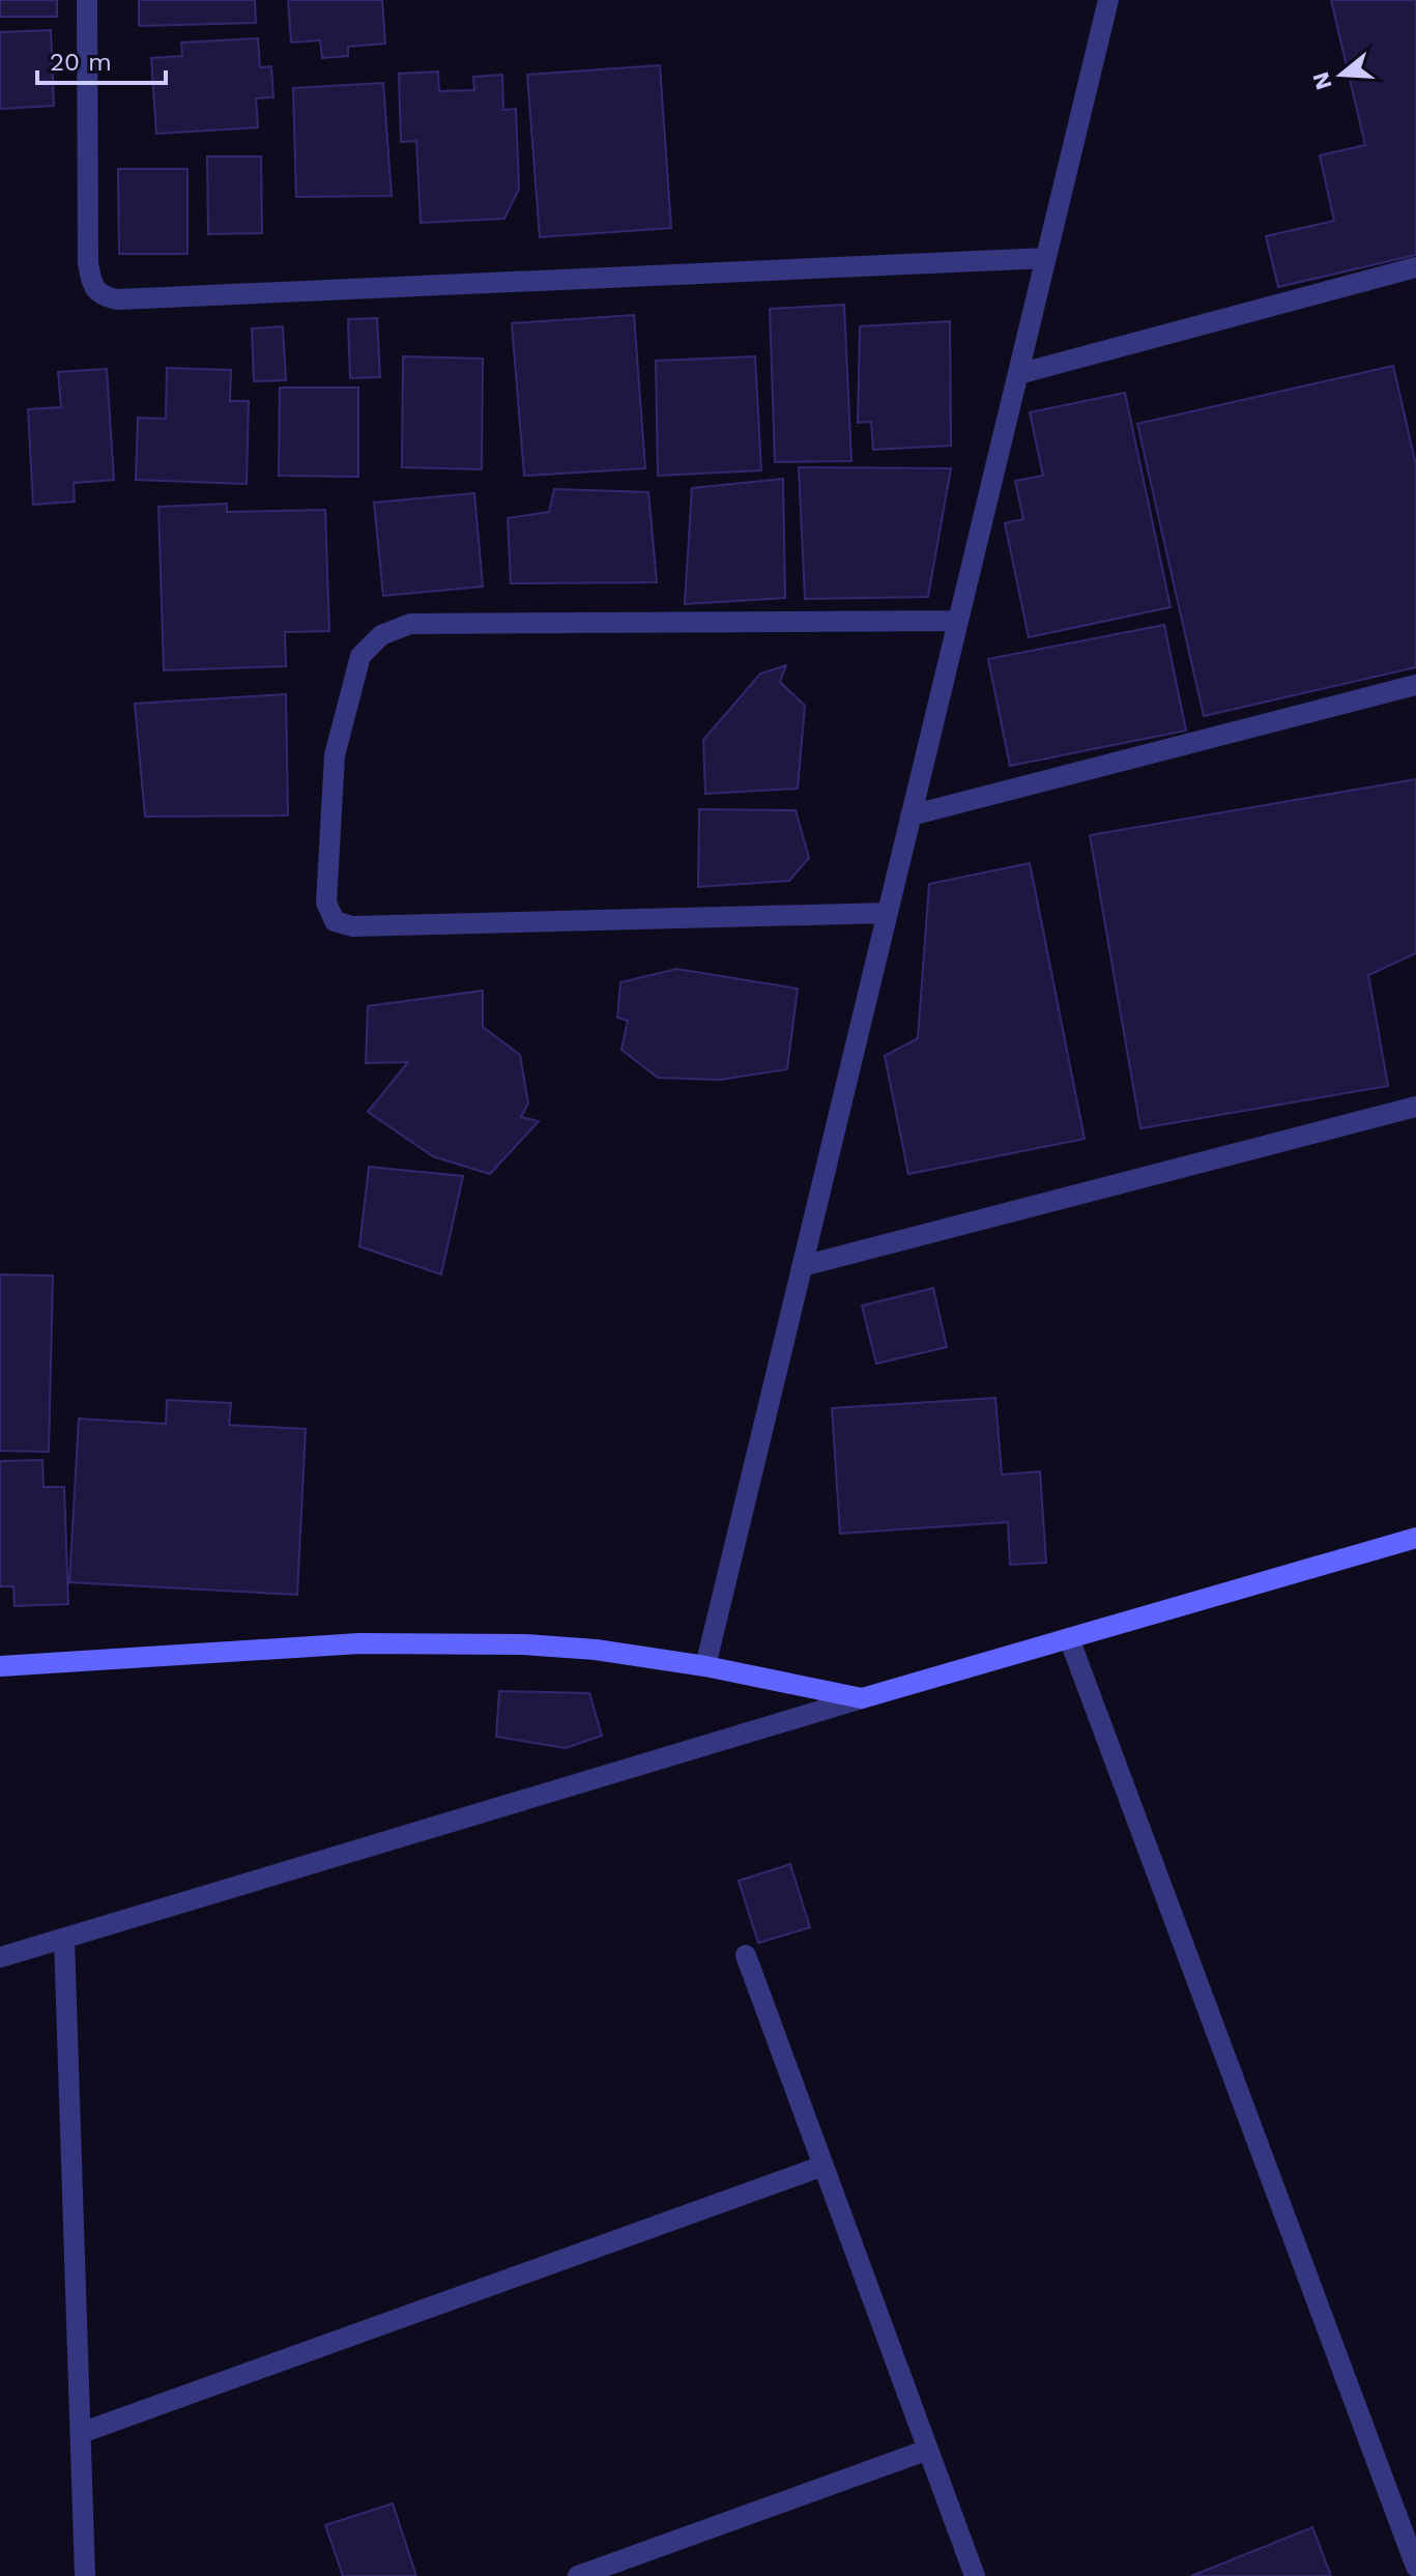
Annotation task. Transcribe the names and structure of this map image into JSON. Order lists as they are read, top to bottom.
{
  "scale_bar": "20 m",
  "north": "left"
}
